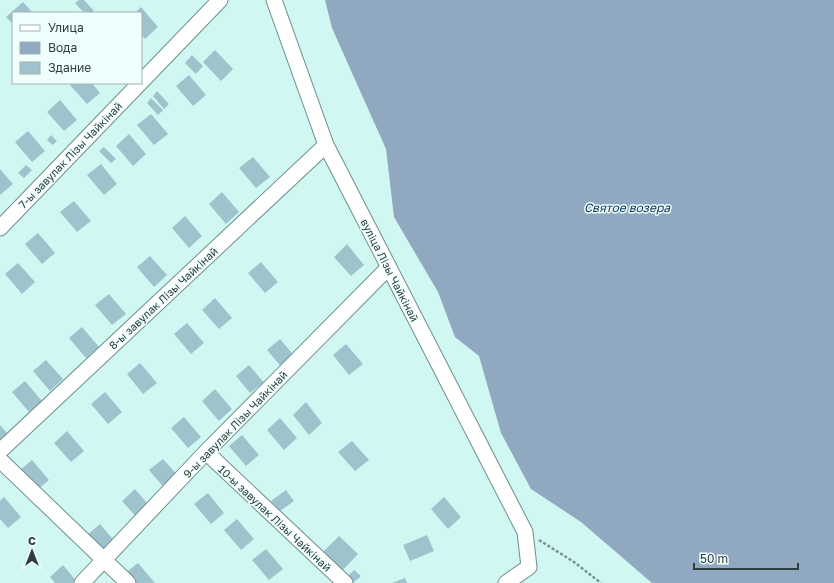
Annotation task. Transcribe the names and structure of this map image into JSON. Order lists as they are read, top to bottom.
{
  "streets": {
    "street": [
      "7-ы завулак Лізы Чайкінай",
      "вуліца Лізы Чайкінай",
      "8-ы завулак Лізы Чайкінай",
      "9-ы завулак Лізы Чайкінай",
      "10-ы завулак Лізы Чайкінай"
    ]
  },
  "crossings": [
    ["вуліца Лізы Чайкінай", "8-ы завулак Лізы Чайкінай"],
    ["вуліца Лізы Чайкінай", "9-ы завулак Лізы Чайкінай"],
    ["9-ы завулак Лізы Чайкінай", "10-ы завулак Лізы Чайкінай"]
  ],
  "water": ["Святое возера"],
  "legend": ["Улица", "Вода", "Здание"],
  "scale_bar": "50 m",
  "north": "top"
}
